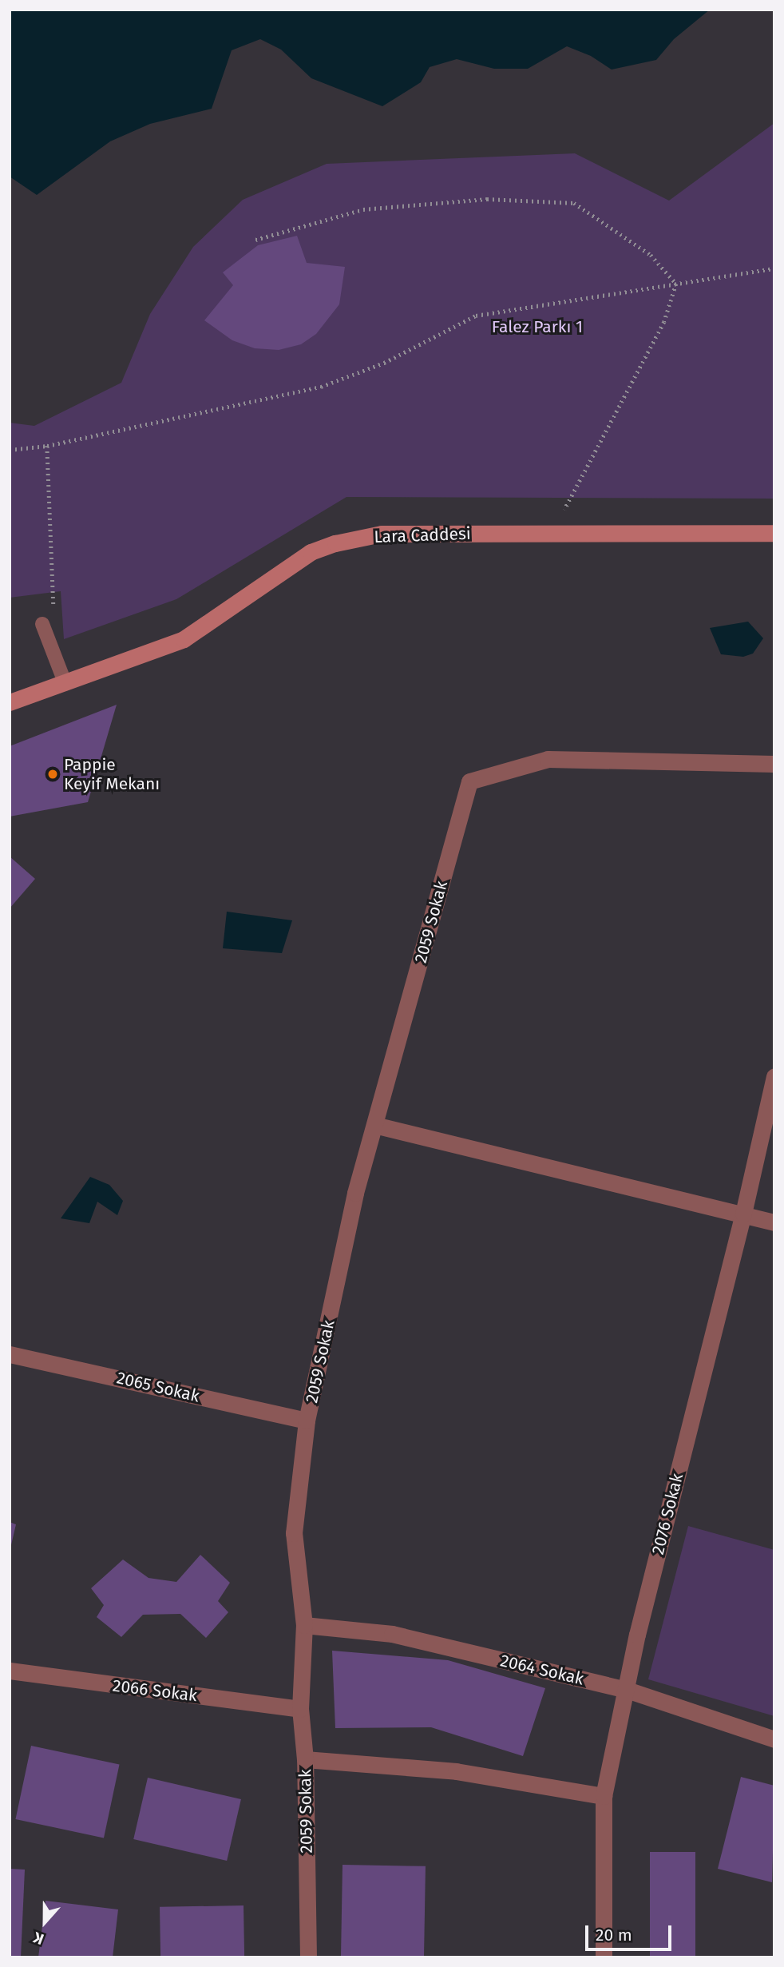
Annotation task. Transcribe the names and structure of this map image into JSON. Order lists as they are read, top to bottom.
{
  "streets": {
    "street": [
      "Lara Caddesi",
      "2059 Sokak",
      "2065 Sokak",
      "2076 Sokak",
      "2064 Sokak",
      "2066 Sokak"
    ]
  },
  "crossings": [
    ["2059 Sokak", "2065 Sokak"],
    ["2059 Sokak", "2064 Sokak"],
    ["2059 Sokak", "2066 Sokak"],
    ["2076 Sokak", "2064 Sokak"]
  ],
  "parks": ["Falez Parkı 1"],
  "places": ["Pappie Keyif Mekanı"],
  "scale_bar": "20 m",
  "north": "bottom"
}
